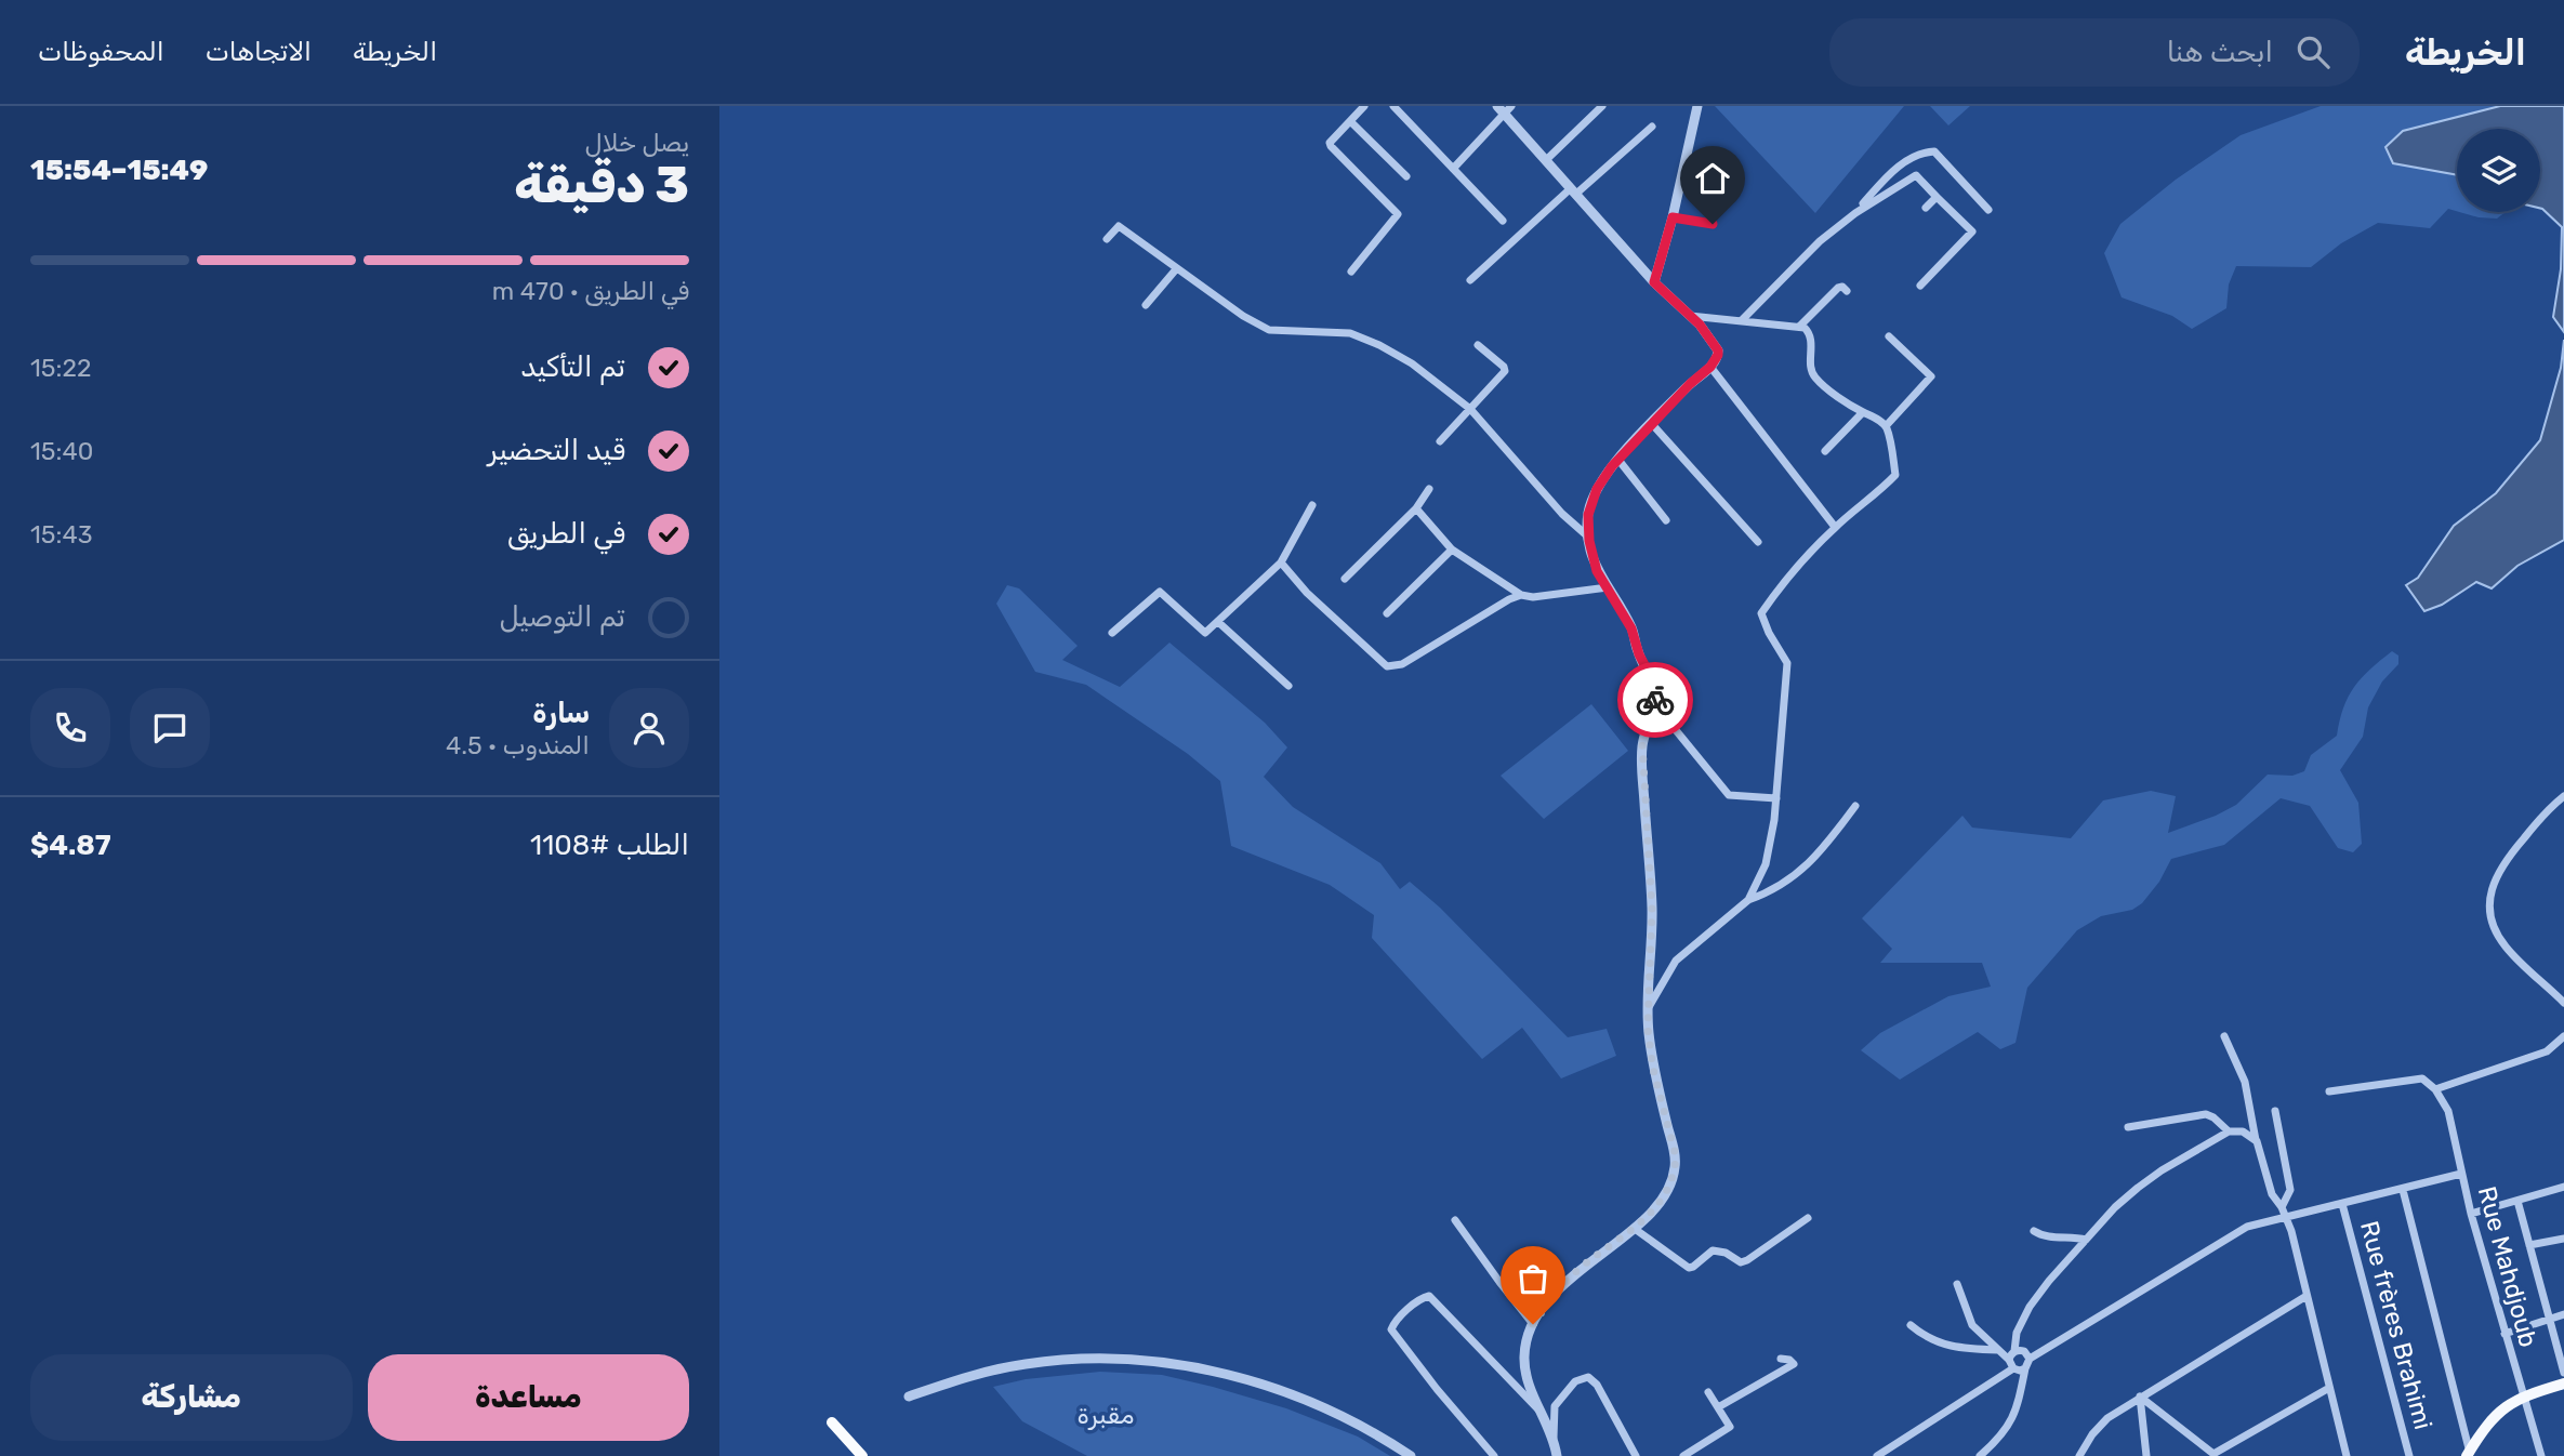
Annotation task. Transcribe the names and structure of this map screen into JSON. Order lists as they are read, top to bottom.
{
  "streets": {
    "street": ["Rue Mahdjoub", "Rue frères Brahimi"]
  },
  "parks": ["مقبرة"],
  "page": {
    "header": "الخريطة",
    "search": "ابحث هنا",
    "nav": ["الخريطة", "الاتجاهات", "المحفوظات"],
    "heading": ["3 دقيقة", "يصل خلال", "15:49–15:54"],
    "panel": [
      "سارة",
      "المندوب · 4.5",
      "الطلب #1108",
      "$4.87"
    ],
    "bar": "في الطريق · 470 m",
    "list": [
      ["تم التأكيد", "15:22"],
      ["قيد التحضير", "15:40"],
      ["في الطريق", "15:43"],
      "تم التوصيل"
    ],
    "buttons": ["مساعدة", "مشاركة"]
  }
}
